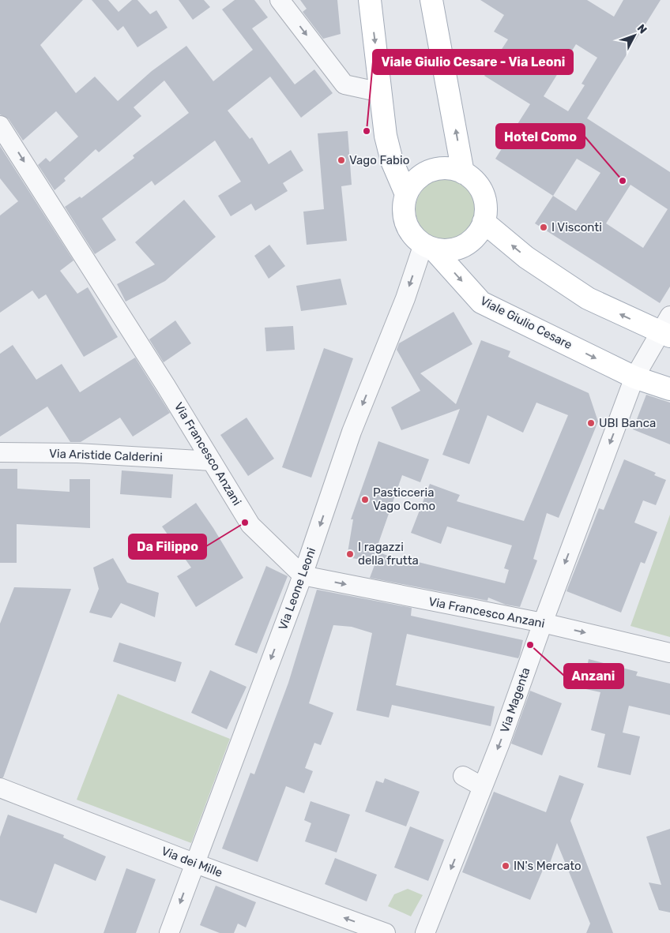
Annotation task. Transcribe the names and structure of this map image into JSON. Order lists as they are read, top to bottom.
{
  "streets": {
    "main road": ["Viale Giulio Cesare"],
    "street": [
      "Via Francesco Anzani",
      "Via Aristide Calderini",
      "Via Leone Leoni",
      "Via Magenta",
      "Via dei Mille"
    ]
  },
  "crossings": [
    ["Viale Giulio Cesare", "Via Leone Leoni"],
    ["Viale Giulio Cesare", "Via Magenta"],
    ["Via Francesco Anzani", "Via Aristide Calderini"],
    ["Via Francesco Anzani", "Via Leone Leoni"],
    ["Via Francesco Anzani", "Via Magenta"],
    ["Via Leone Leoni", "Via dei Mille"]
  ],
  "one_way": [
    "Via Francesco Anzani",
    "Via Leone Leoni",
    "Via Magenta",
    "Via dei Mille"
  ],
  "places": [
    "Viale Giulio Cesare - Via Leoni",
    "Vago Fabio",
    "Hotel Como",
    "I Visconti",
    "UBI Banca",
    "Pasticceria Vago Como",
    "Da Filippo",
    "I ragazzi della frutta",
    "Anzani",
    "IN's Mercato"
  ],
  "north": "top right"
}
